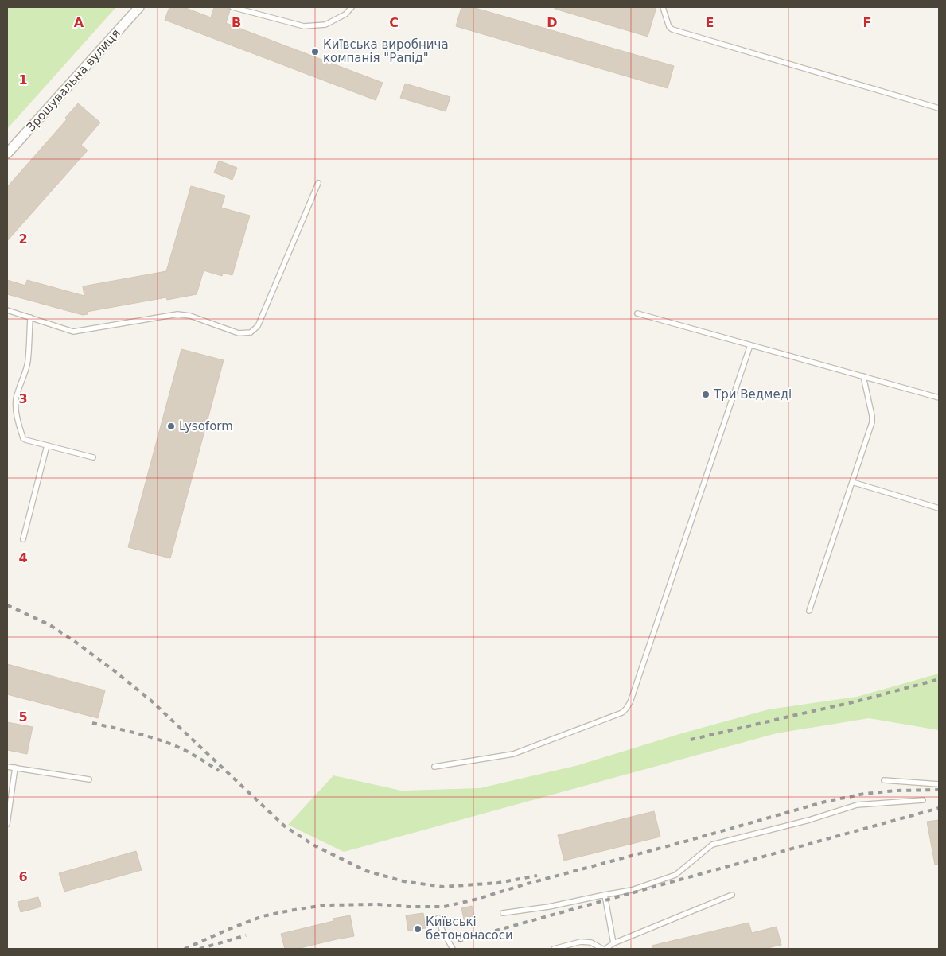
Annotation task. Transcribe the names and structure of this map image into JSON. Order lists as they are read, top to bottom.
{
  "streets": {
    "street": ["Зрошувальна вулиця"]
  },
  "places": [
    "Київська виробнича компанія \"Рапід\"",
    "Три Ведмеді",
    "Lysoform",
    "Київські бетононасоси"
  ],
  "grid": {
    "columns": [
      "A",
      "B",
      "C",
      "D",
      "E",
      "F"
    ],
    "rows": [
      "1",
      "2",
      "3",
      "4",
      "5",
      "6"
    ]
  }
}
